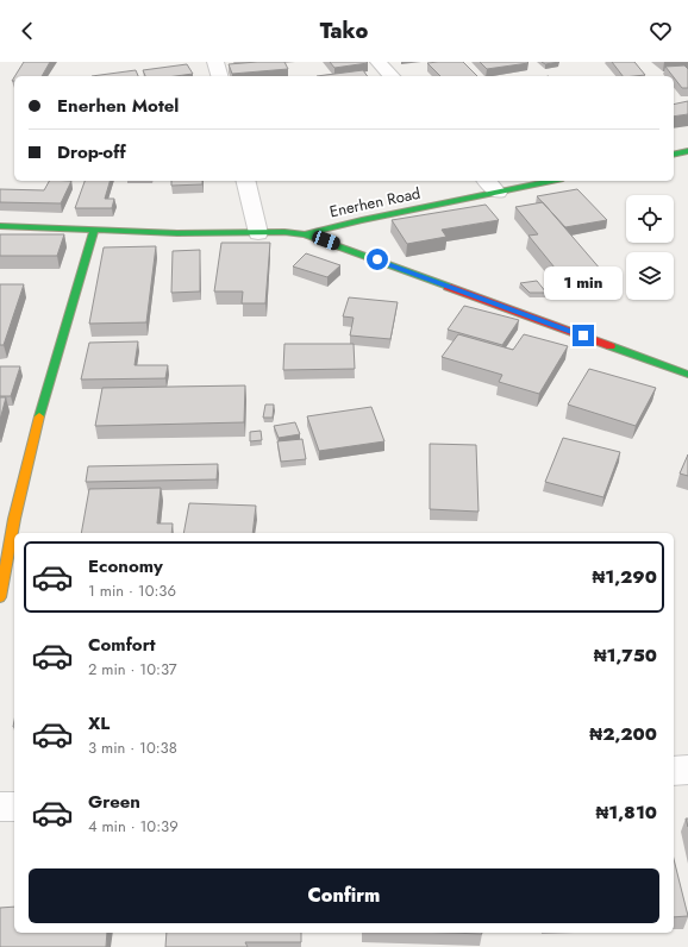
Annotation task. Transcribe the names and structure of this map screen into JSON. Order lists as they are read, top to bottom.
{
  "streets": {
    "street": ["Enerhen Road"]
  },
  "page": {
    "header": "Tako",
    "banner": ["Enerhen Motel", "Drop-off"],
    "bubble": "1 min",
    "list": [
      {
        "name": "Economy",
        "note": "1 min · 10:36",
        "value": "₦1,290"
      },
      {
        "name": "Comfort",
        "note": "2 min · 10:37",
        "value": "₦1,750"
      },
      {
        "name": "XL",
        "note": "3 min · 10:38",
        "value": "₦2,200"
      },
      {
        "name": "Green",
        "note": "4 min · 10:39",
        "value": "₦1,810"
      }
    ],
    "buttons": "Confirm"
  }
}
